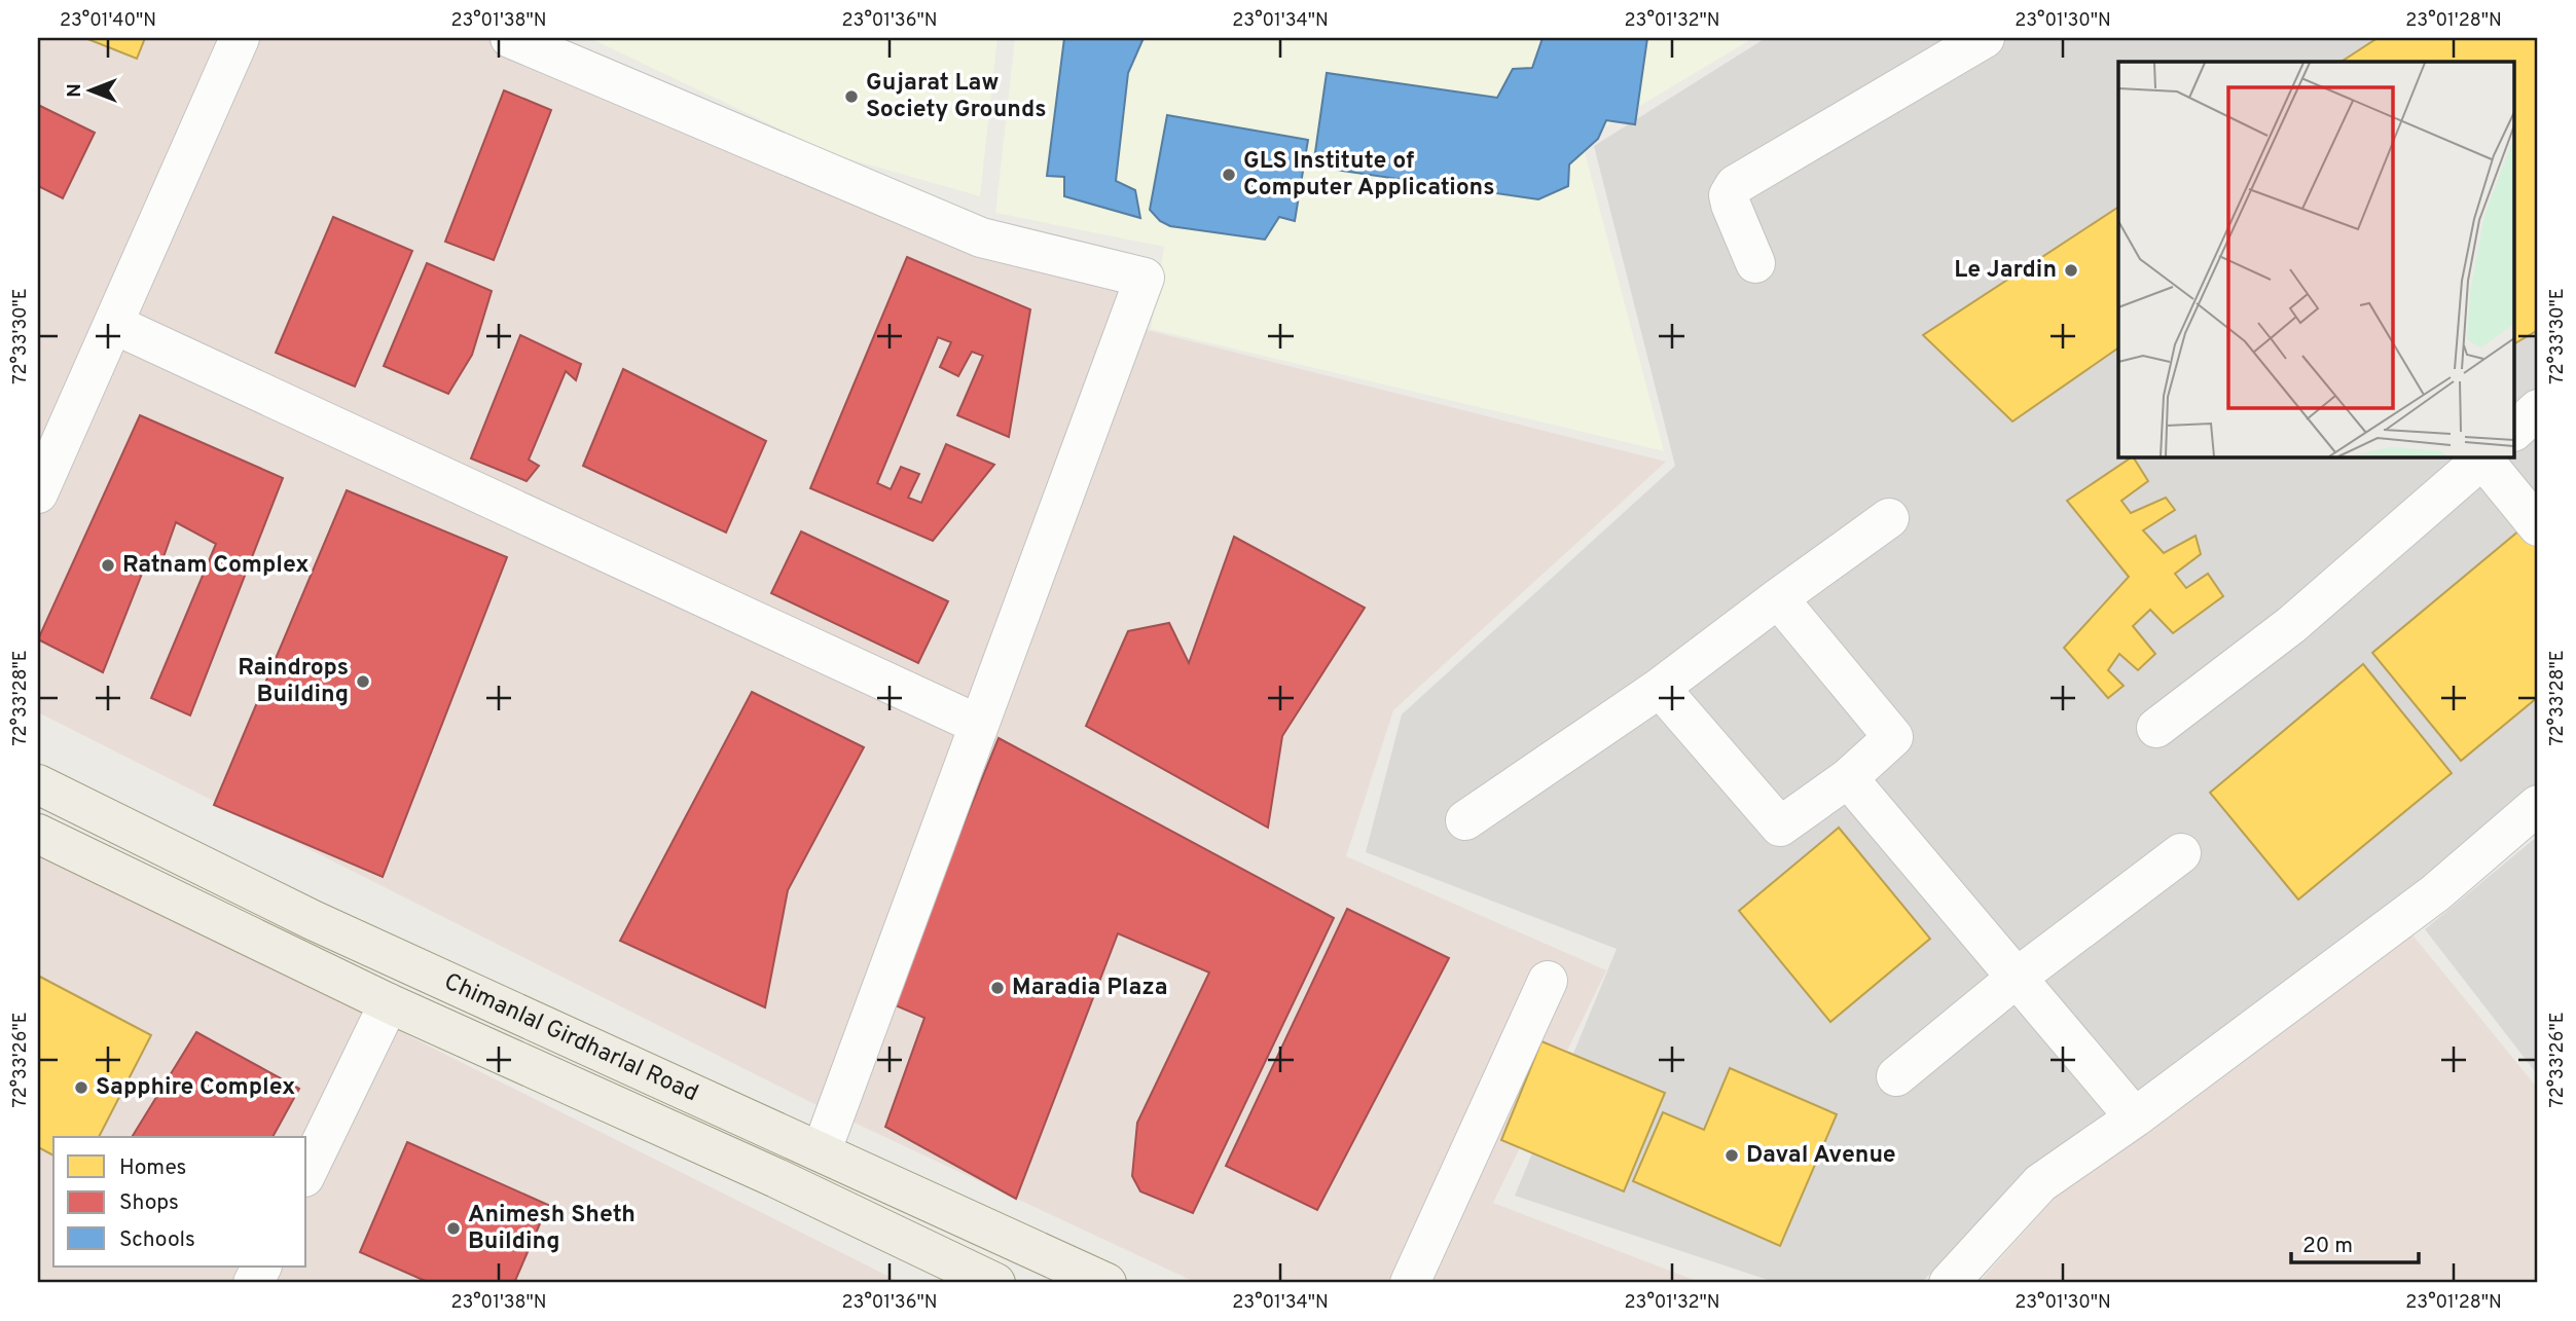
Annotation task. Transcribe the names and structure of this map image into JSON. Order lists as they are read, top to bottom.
{
  "streets": {
    "main road": ["Chimanlal Girdharlal Road"]
  },
  "places": [
    "Gujarat Law Society Grounds",
    "GLS Institute of Computer Applications",
    "Le Jardin",
    "Ratnam Complex",
    "Raindrops Building",
    "Maradia Plaza",
    "Sapphire Complex",
    "Daval Avenue",
    "Animesh Sheth Building"
  ],
  "legend": ["Homes", "Shops", "Schools"],
  "scale_bar": "20 m",
  "north": "left",
  "coordinates": [
    "23°01'40\"N",
    "23°01'38\"N",
    "23°01'36\"N",
    "23°01'34\"N",
    "23°01'32\"N",
    "23°01'30\"N",
    "23°01'28\"N",
    "72°33'30\"E",
    "72°33'28\"E",
    "72°33'26\"E"
  ]
}
